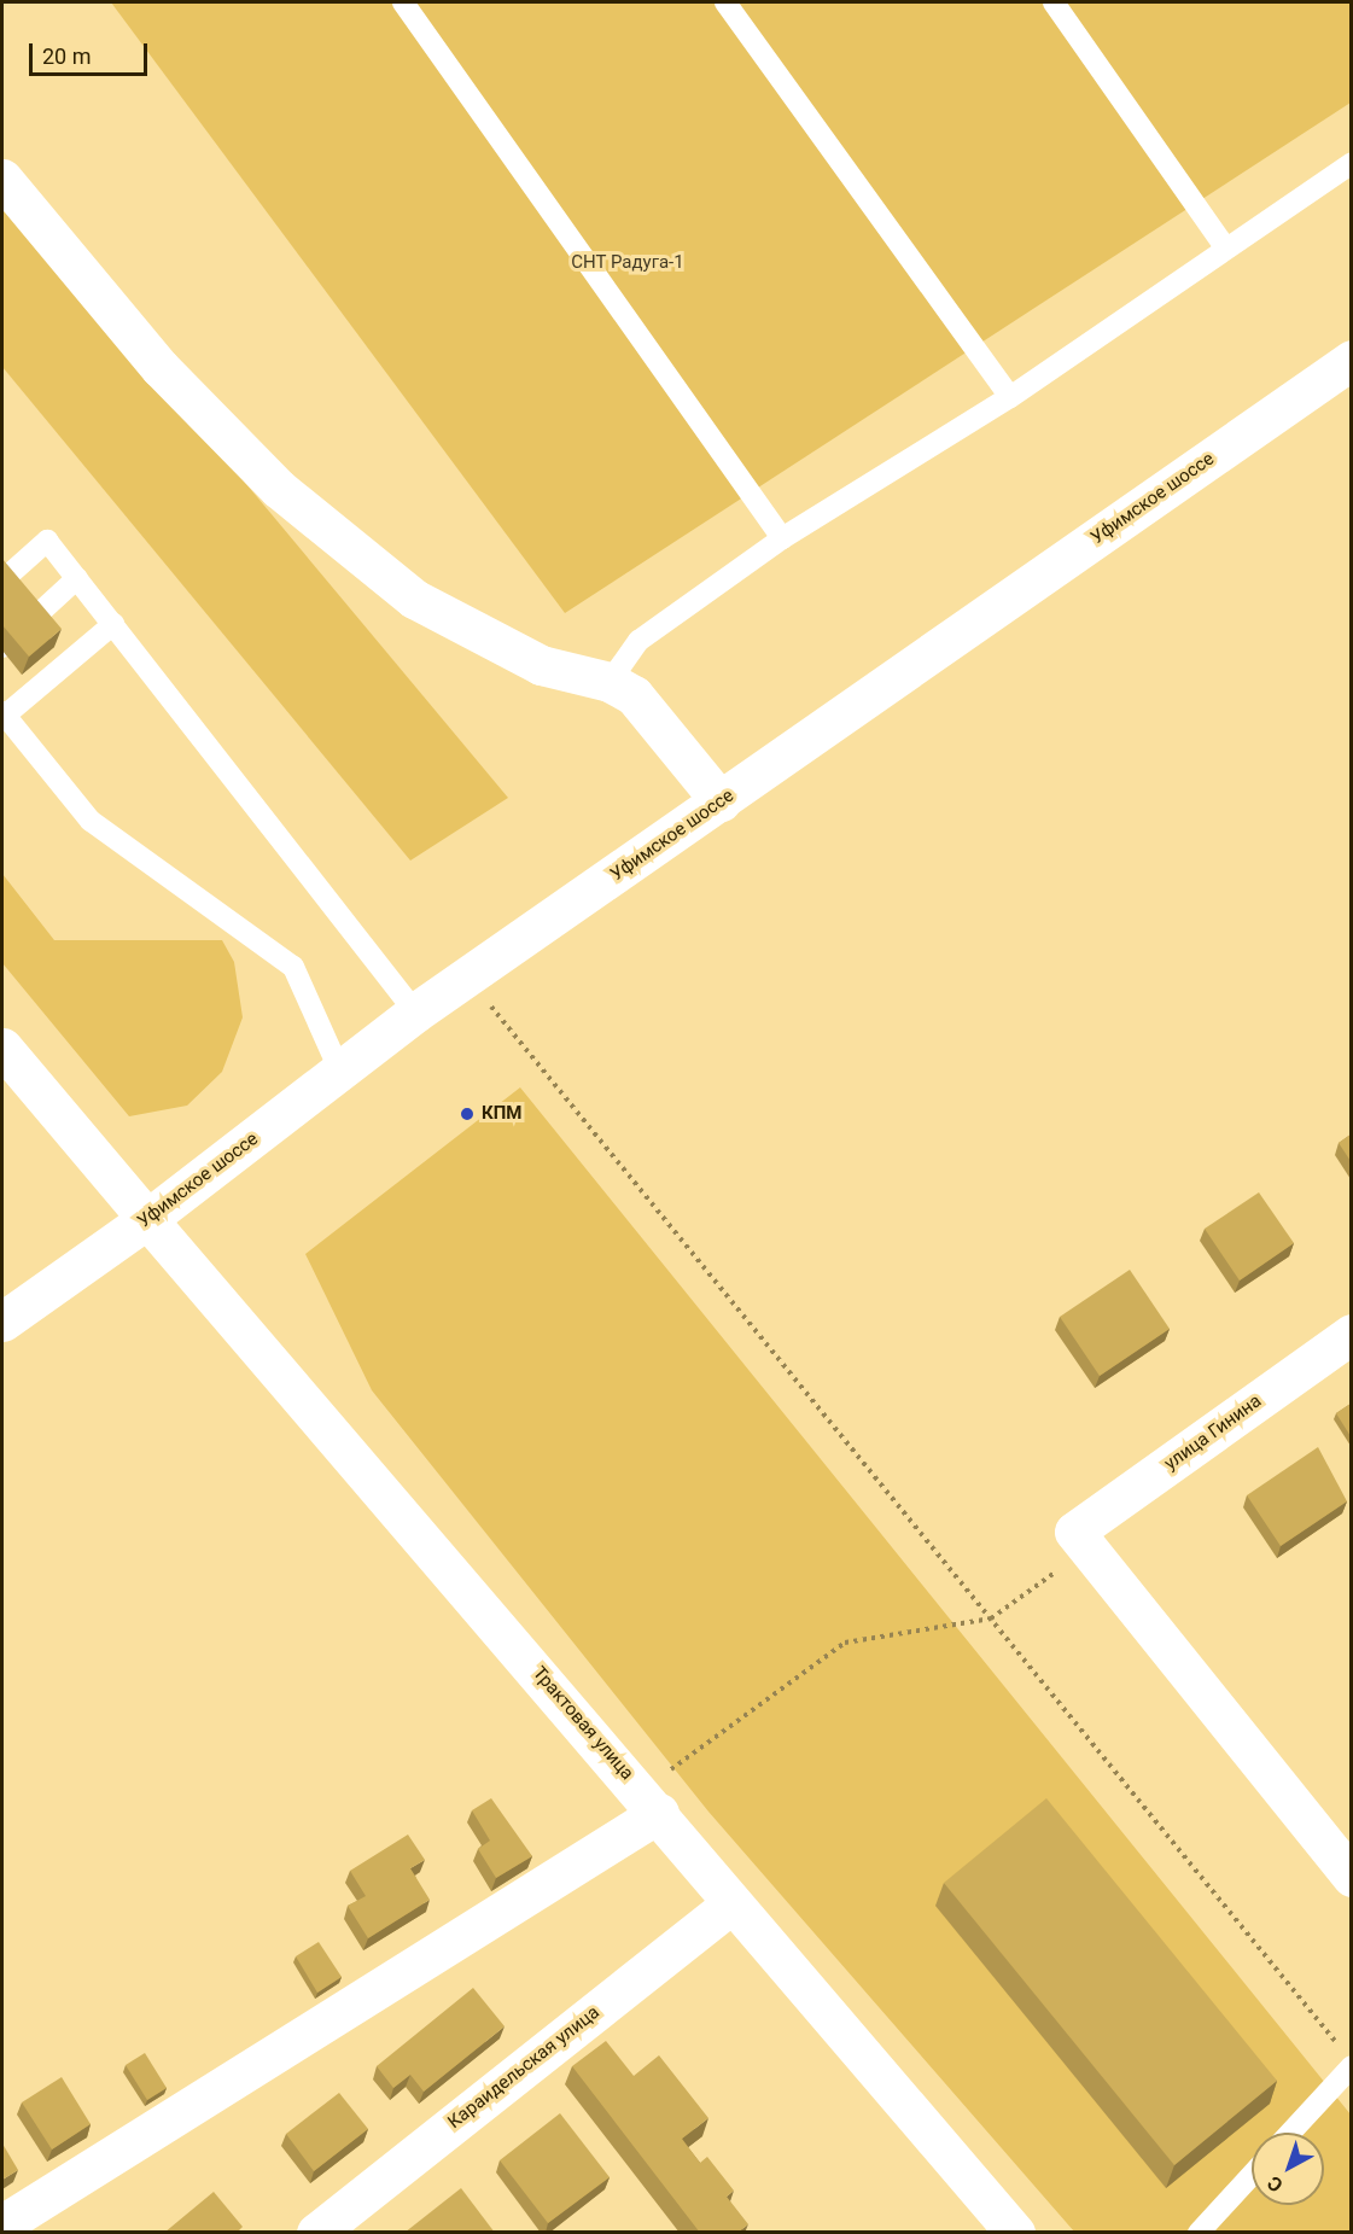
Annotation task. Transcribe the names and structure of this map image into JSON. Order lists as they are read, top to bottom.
{
  "streets": {
    "main road": [
      "Уфимское шоссе",
      "улица Гинина",
      "Трактовая улица",
      "Караидельская улица"
    ]
  },
  "crossings": [
    ["Уфимское шоссе", "Трактовая улица"],
    ["Трактовая улица", "Караидельская улица"]
  ],
  "parks": ["СНТ Радуга-1"],
  "places": ["КПМ"],
  "scale_bar": "20 m",
  "north": "bottom left"
}
